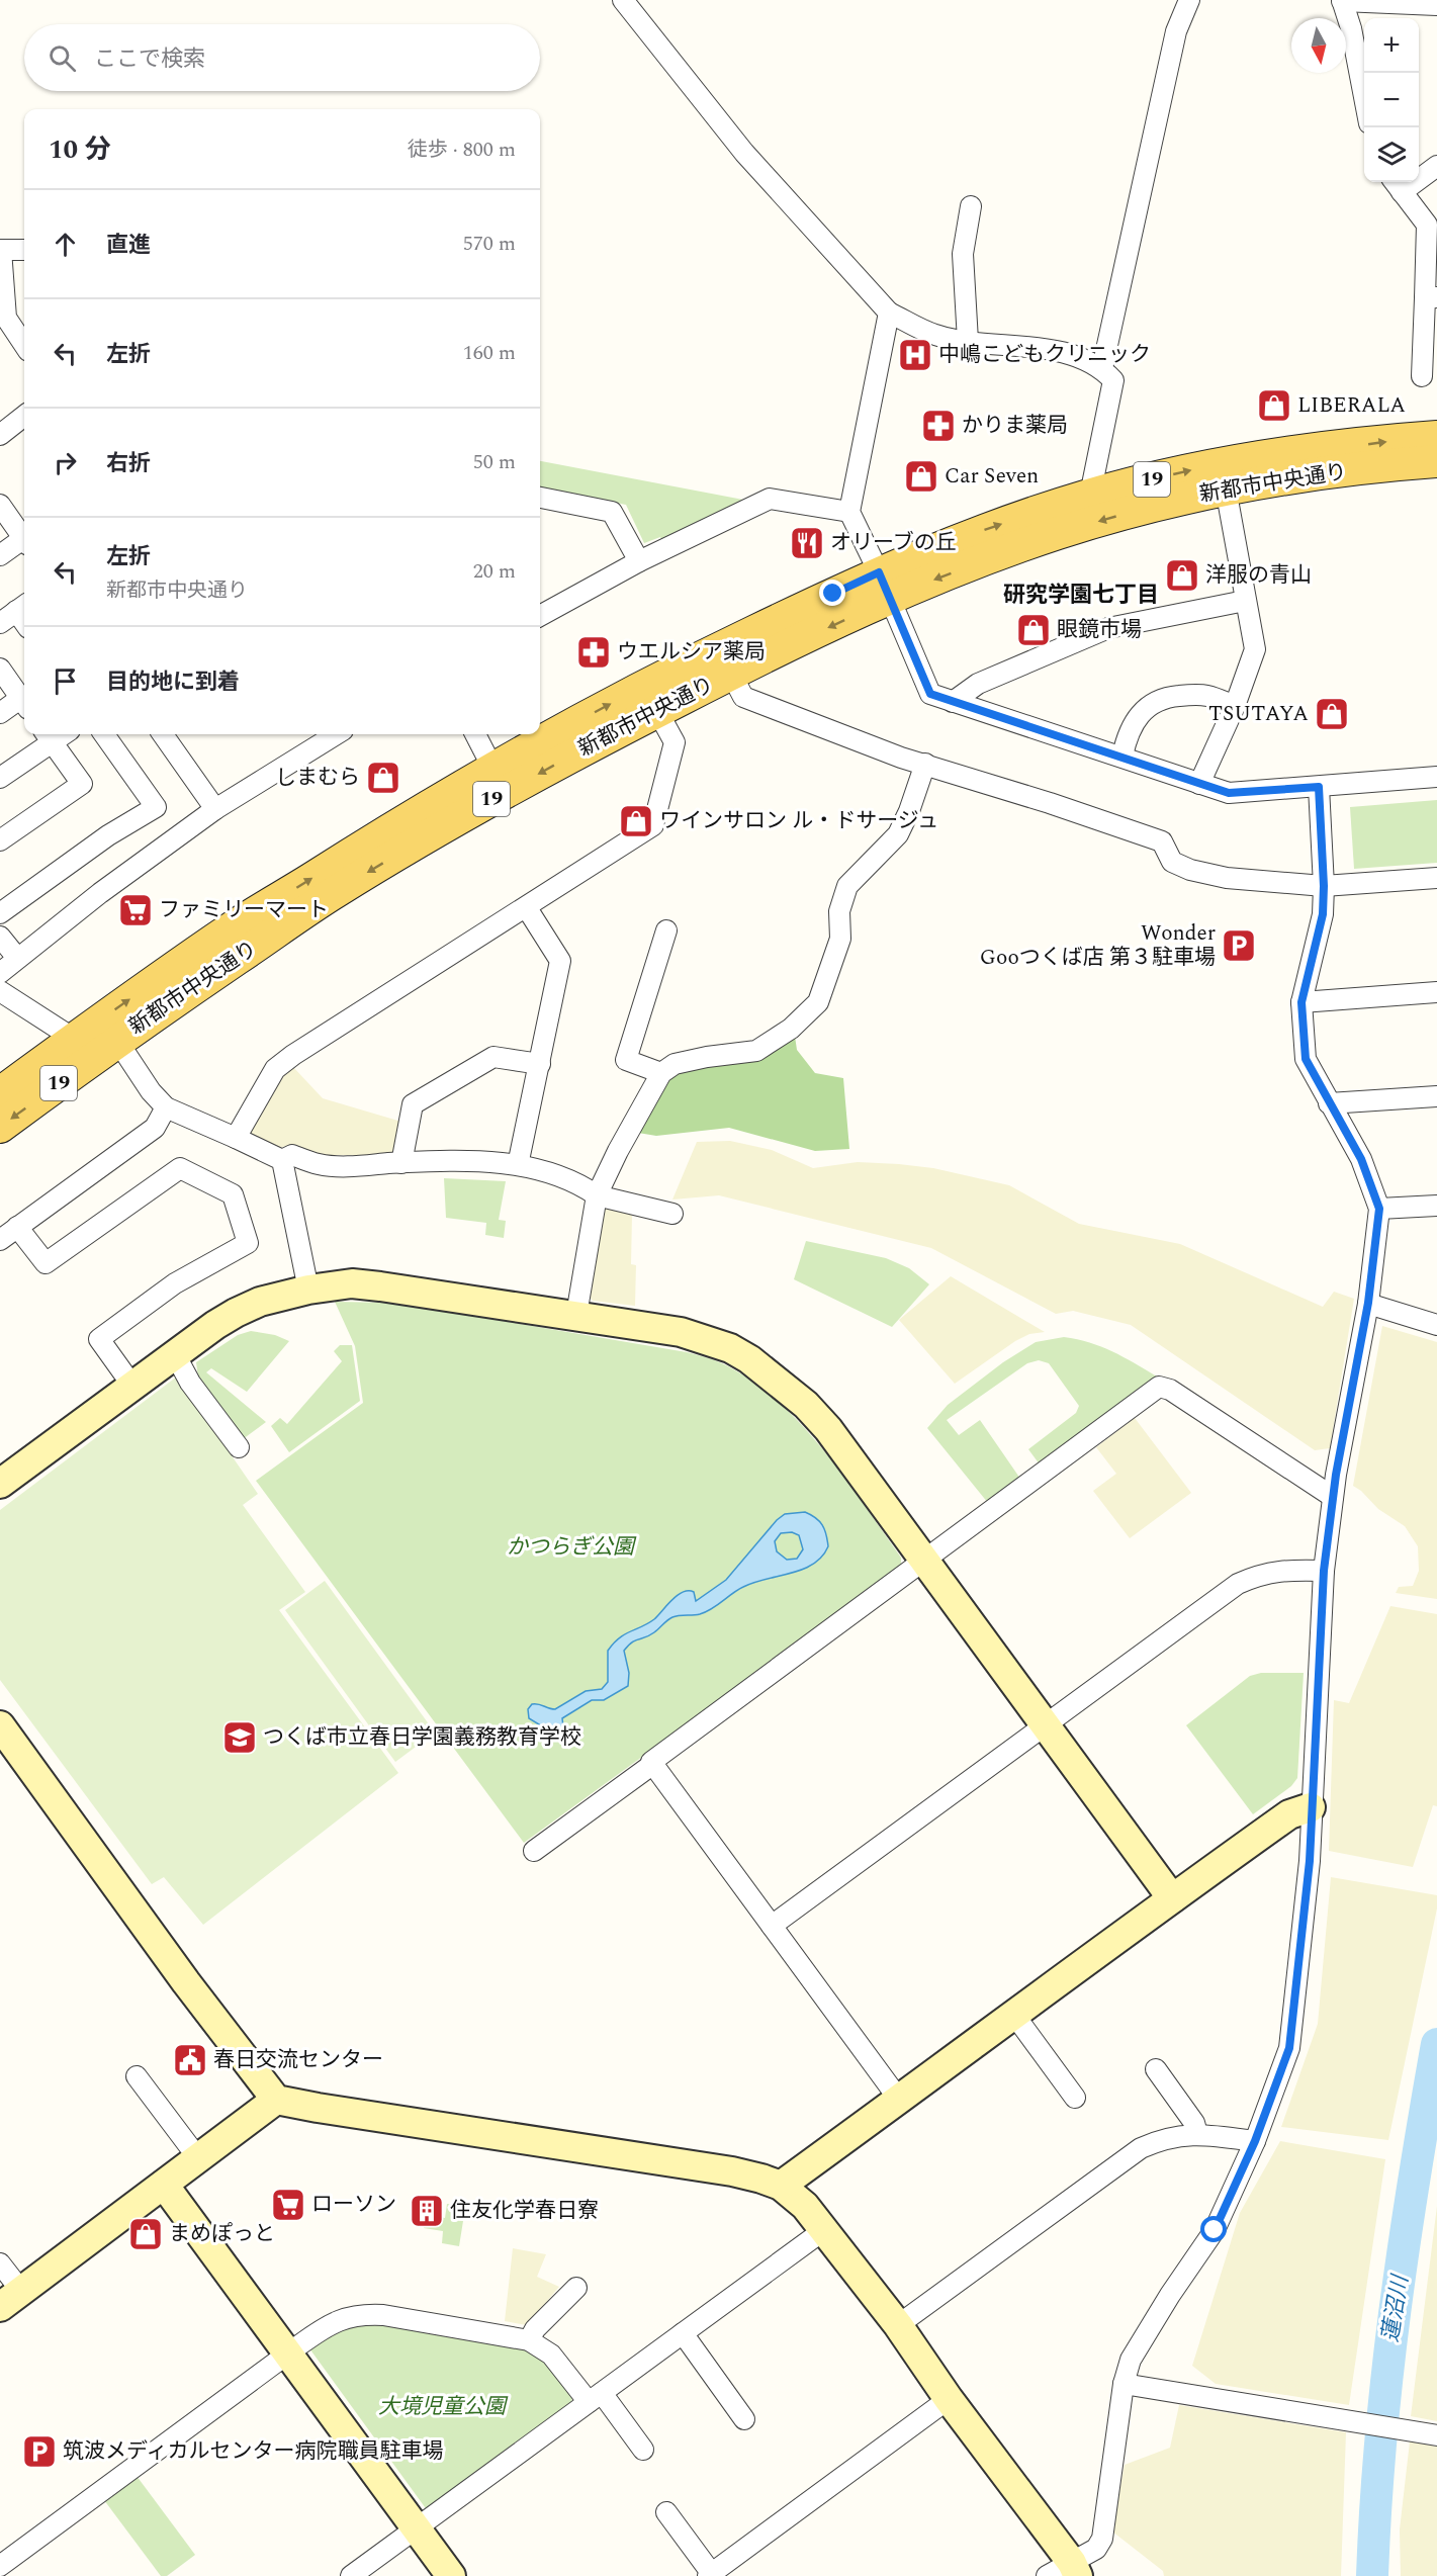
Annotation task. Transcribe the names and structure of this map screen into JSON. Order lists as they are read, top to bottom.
{
  "streets": {
    "main road": ["19", "新都市中央通り"]
  },
  "districts": ["研究学園七丁目"],
  "water": ["蓮沼川"],
  "parks": ["かつらぎ公園", "大境児童公園"],
  "places": {
    "hospital": ["中嶋こどもクリニック"],
    "shop": [
      "LIBERALA",
      "Car Seven",
      "洋服の青山",
      "眼鏡市場",
      "TSUTAYA",
      "しまむら",
      "ワインサロン ル・ドサージュ",
      "まめぽっと"
    ],
    "pharmacy": ["かりま薬局", "ウエルシア薬局"],
    "restaurant": ["オリーブの丘"],
    "supermarket": ["ファミリーマート", "ローソン"],
    "parking": ["Wonder Gooつくば店 第３駐車場", "筑波メディカルセンター病院職員駐車場"],
    "school or university": ["つくば市立春日学園義務教育学校"],
    "public building": ["春日交流センター"],
    "building": ["住友化学春日寮"]
  },
  "north": "bottom",
  "page": {
    "map_buttons": ["+", "−"],
    "search": "ここで検索",
    "heading": ["10 分", "徒歩 · 800 m"],
    "list": [
      ["直進", "570 m"],
      ["左折", "160 m"],
      ["右折", "50 m"],
      ["左折", "新都市中央通り", "20 m"],
      "目的地に到着"
    ]
  }
}
